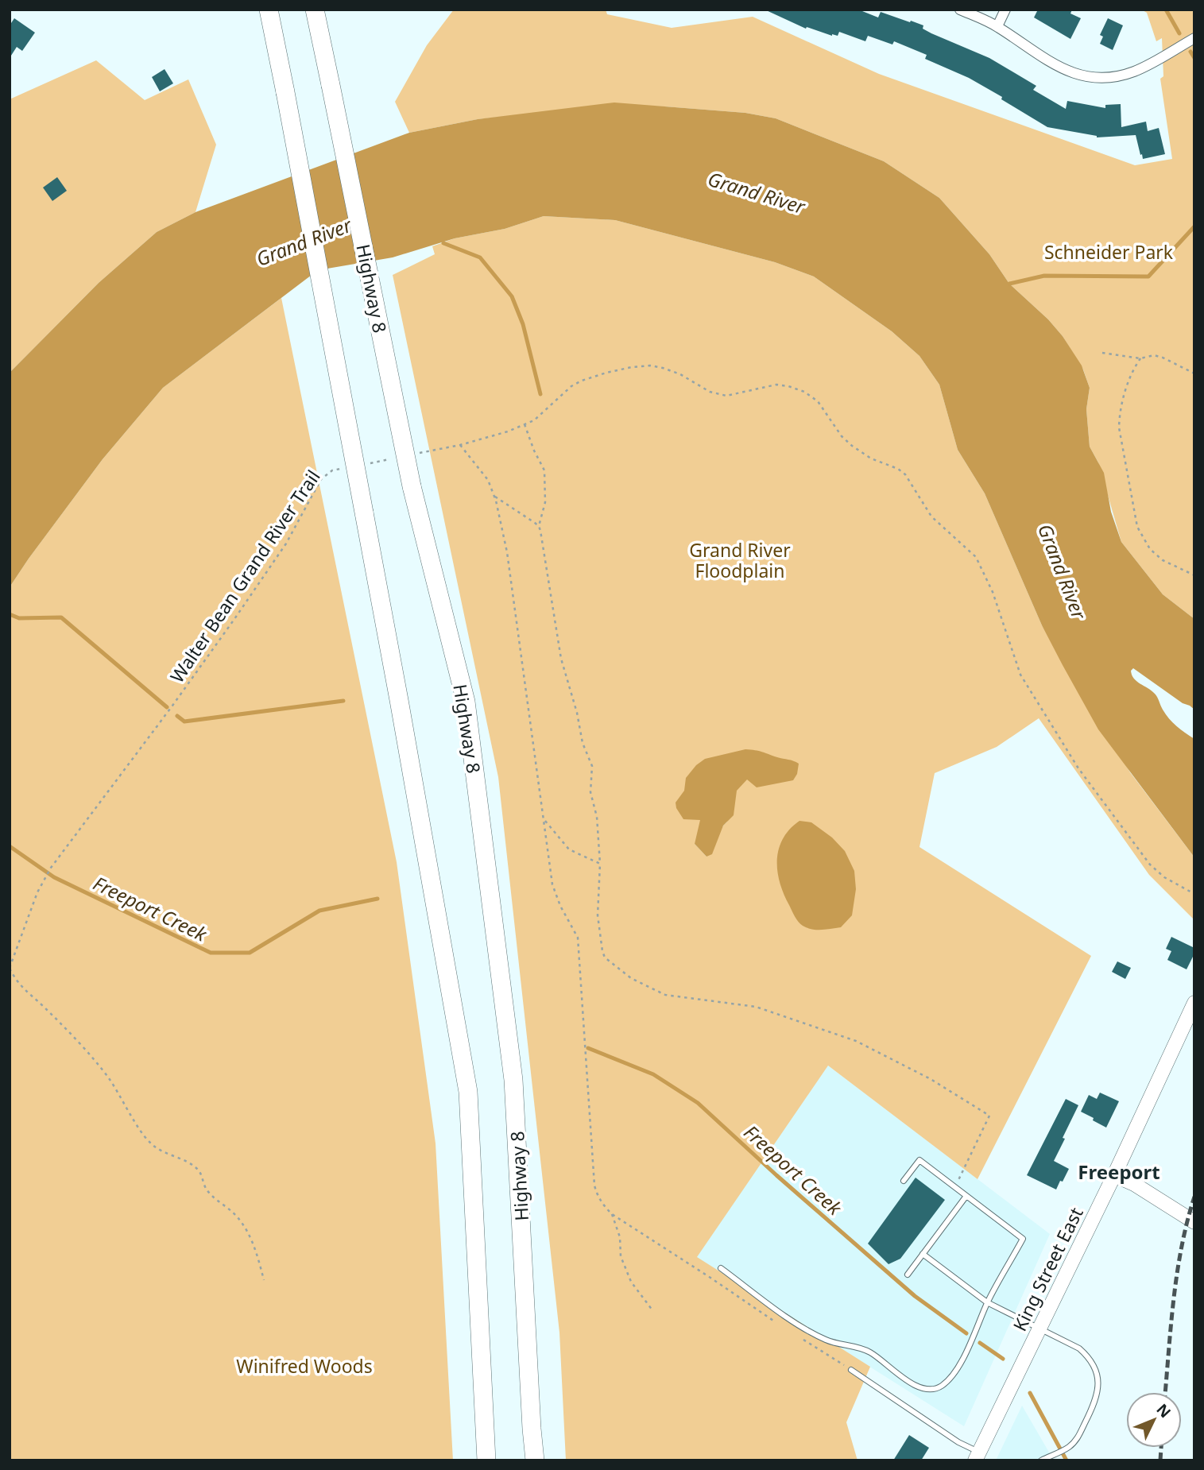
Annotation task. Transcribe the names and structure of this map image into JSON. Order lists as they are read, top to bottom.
{
  "streets": {
    "highway": ["Highway 8"],
    "main road": ["King Street East"],
    "path": ["Walter Bean Grand River Trail"]
  },
  "districts": ["Freeport"],
  "water": ["Grand River", "Freeport Creek"],
  "parks": ["Schneider Park", "Grand River Floodplain", "Winifred Woods"],
  "north": "top right"
}
